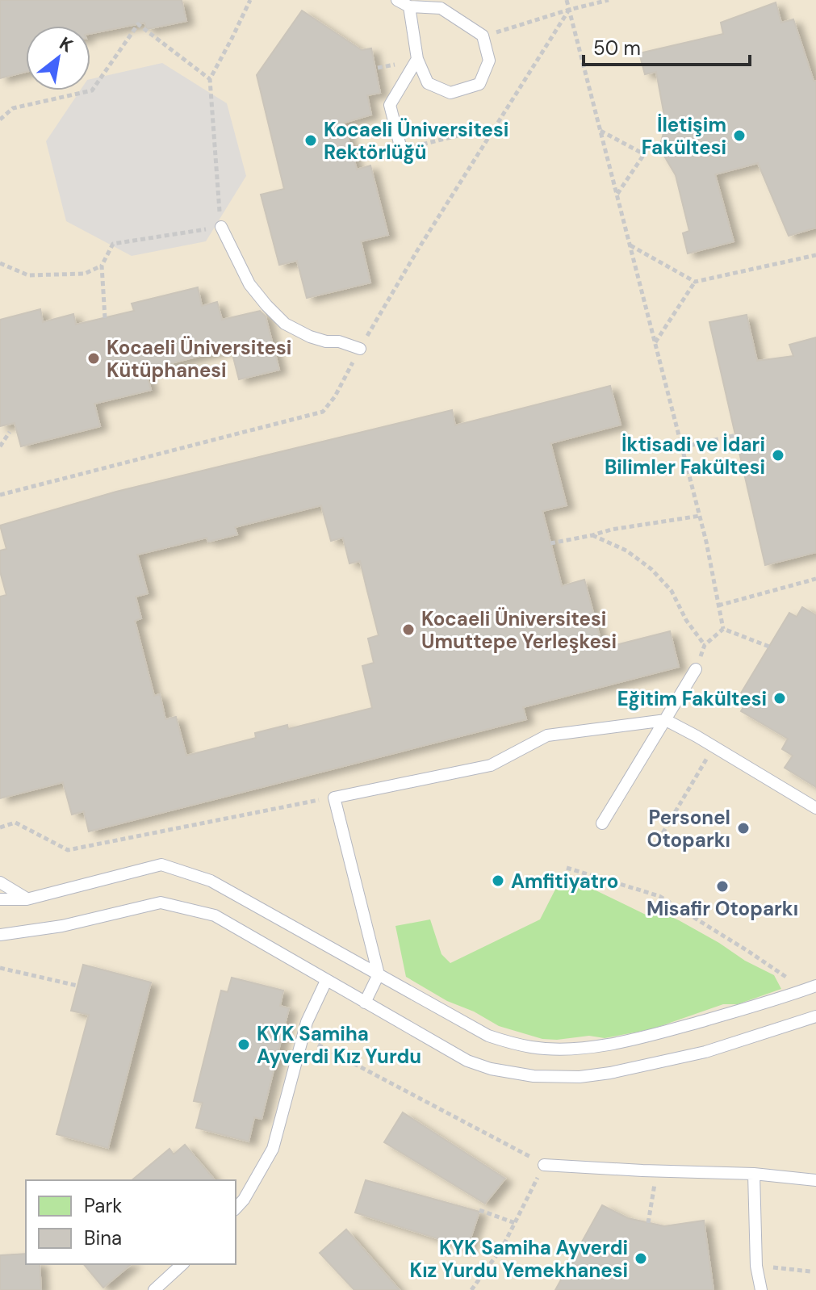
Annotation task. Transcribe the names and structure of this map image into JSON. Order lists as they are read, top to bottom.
{
  "places": [
    "İletişim Fakültesi",
    "Kocaeli Üniversitesi Rektörlüğü",
    "Kocaeli Üniversitesi Kütüphanesi",
    "İktisadi ve İdari Bilimler Fakültesi",
    "Kocaeli Üniversitesi Umuttepe Yerleşkesi",
    "Eğitim Fakültesi",
    "Personel Otoparkı",
    "Amfitiyatro",
    "Misafir Otoparkı",
    "KYK Samiha Ayverdi Kız Yurdu",
    "KYK Samiha Ayverdi Kız Yurdu Yemekhanesi"
  ],
  "legend": ["Park", "Bina"],
  "scale_bar": "50 m",
  "north": "top right"
}
